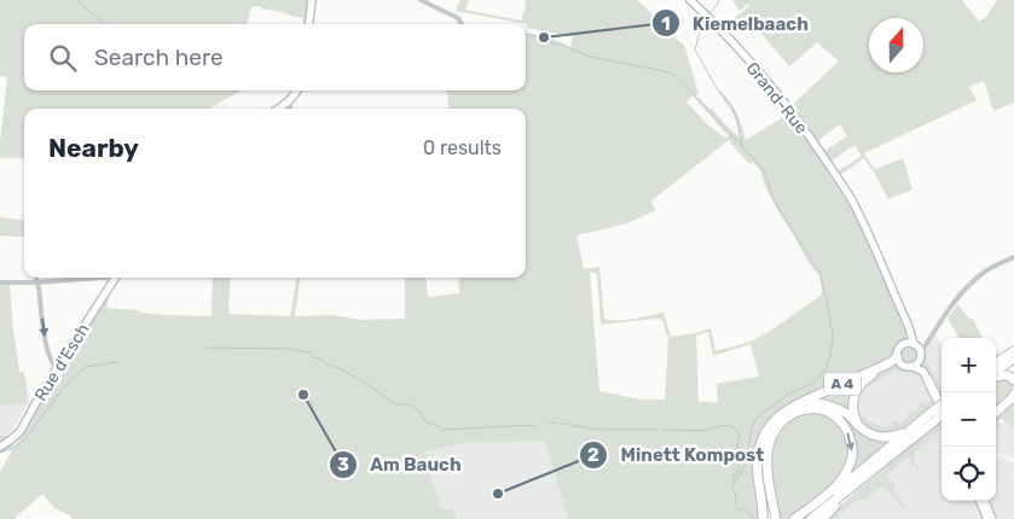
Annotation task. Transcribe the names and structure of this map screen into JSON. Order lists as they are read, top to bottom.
{
  "streets": {
    "highway": ["A 4"],
    "main road": ["Grand-Rue", "Rue d'Esch"]
  },
  "crossings": [
    ["Grand-Rue", "A 4"]
  ],
  "places": ["Kiemelbaach", "Am Bauch", "Minett Kompost"],
  "north": "top",
  "page": {
    "search": "Search here",
    "heading": ["Nearby", "0 results"],
    "map_buttons": ["+", "−"]
  }
}
